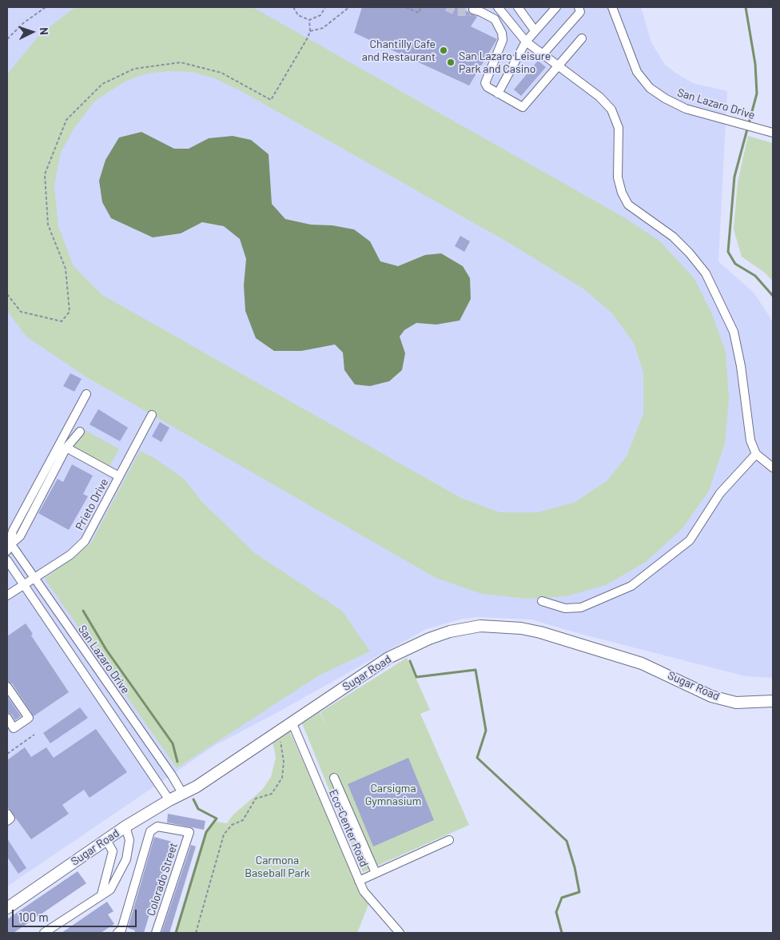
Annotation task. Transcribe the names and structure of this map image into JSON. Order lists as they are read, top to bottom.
{
  "streets": {
    "main road": ["Sugar Road"],
    "street": [
      "San Lazaro Drive",
      "Prieto Drive",
      "Eco-Center Road",
      "Colorado Street"
    ]
  },
  "crossings": [
    ["San Lazaro Drive", "Prieto Drive"],
    ["San Lazaro Drive", "Sugar Road"],
    ["Sugar Road", "Eco-Center Road"]
  ],
  "parks": ["Carsigma Gymnasium", "Carmona Baseball Park"],
  "places": ["Chantilly Cafe and Restaurant", "San Lazaro Leisure Park and Casino"],
  "scale_bar": "100 m",
  "north": "right"
}
